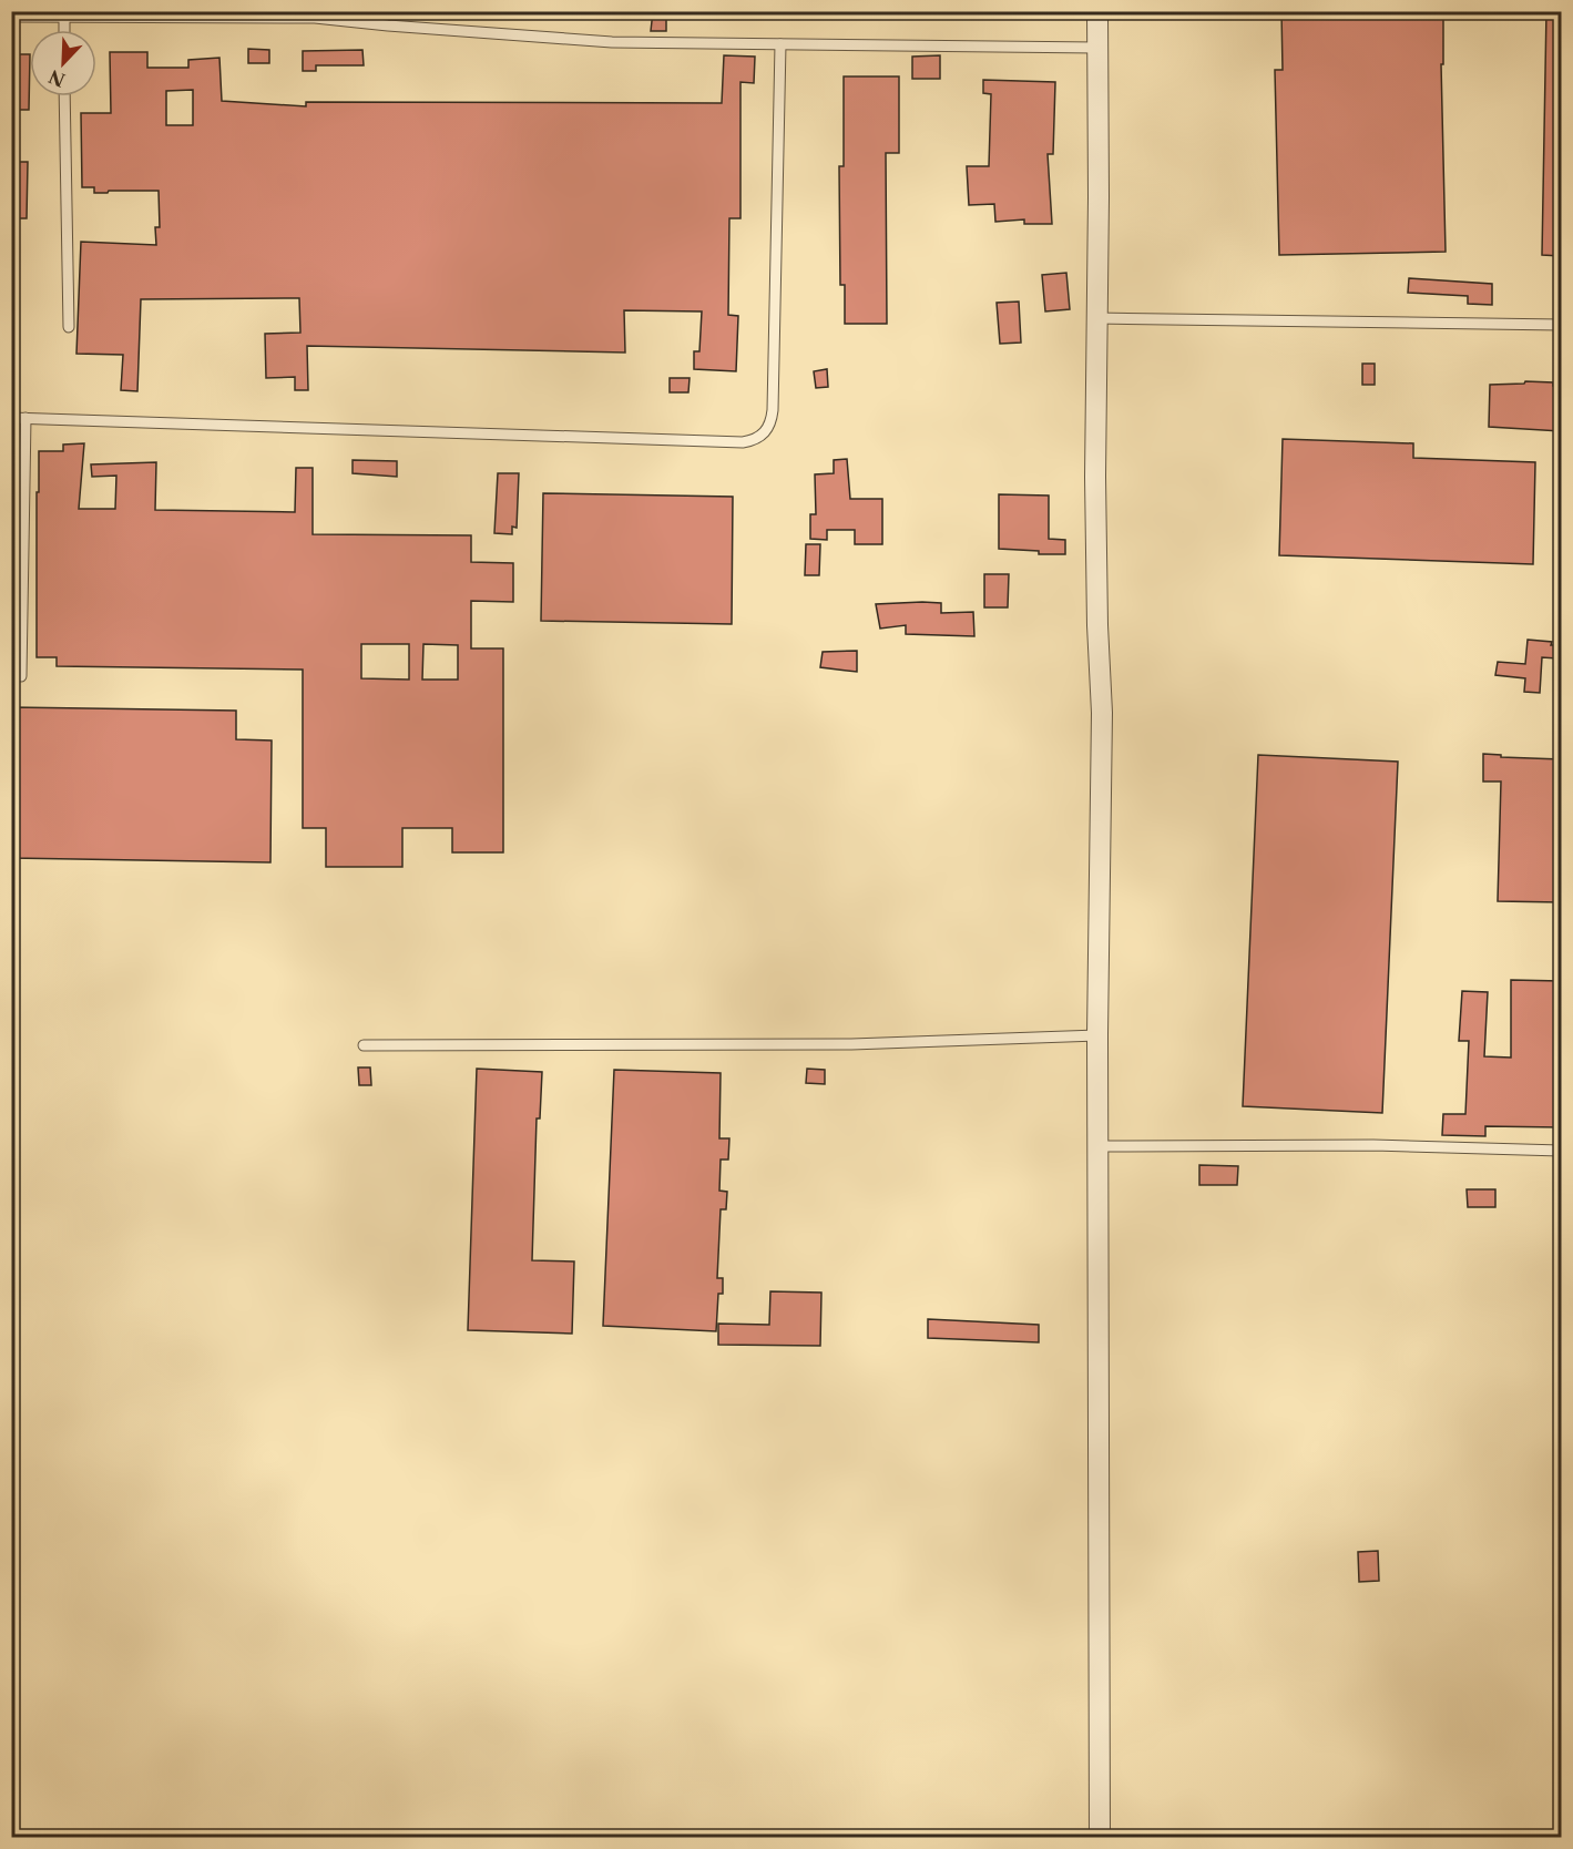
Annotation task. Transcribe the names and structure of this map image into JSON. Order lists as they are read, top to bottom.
{
  "north": "bottom left"
}
